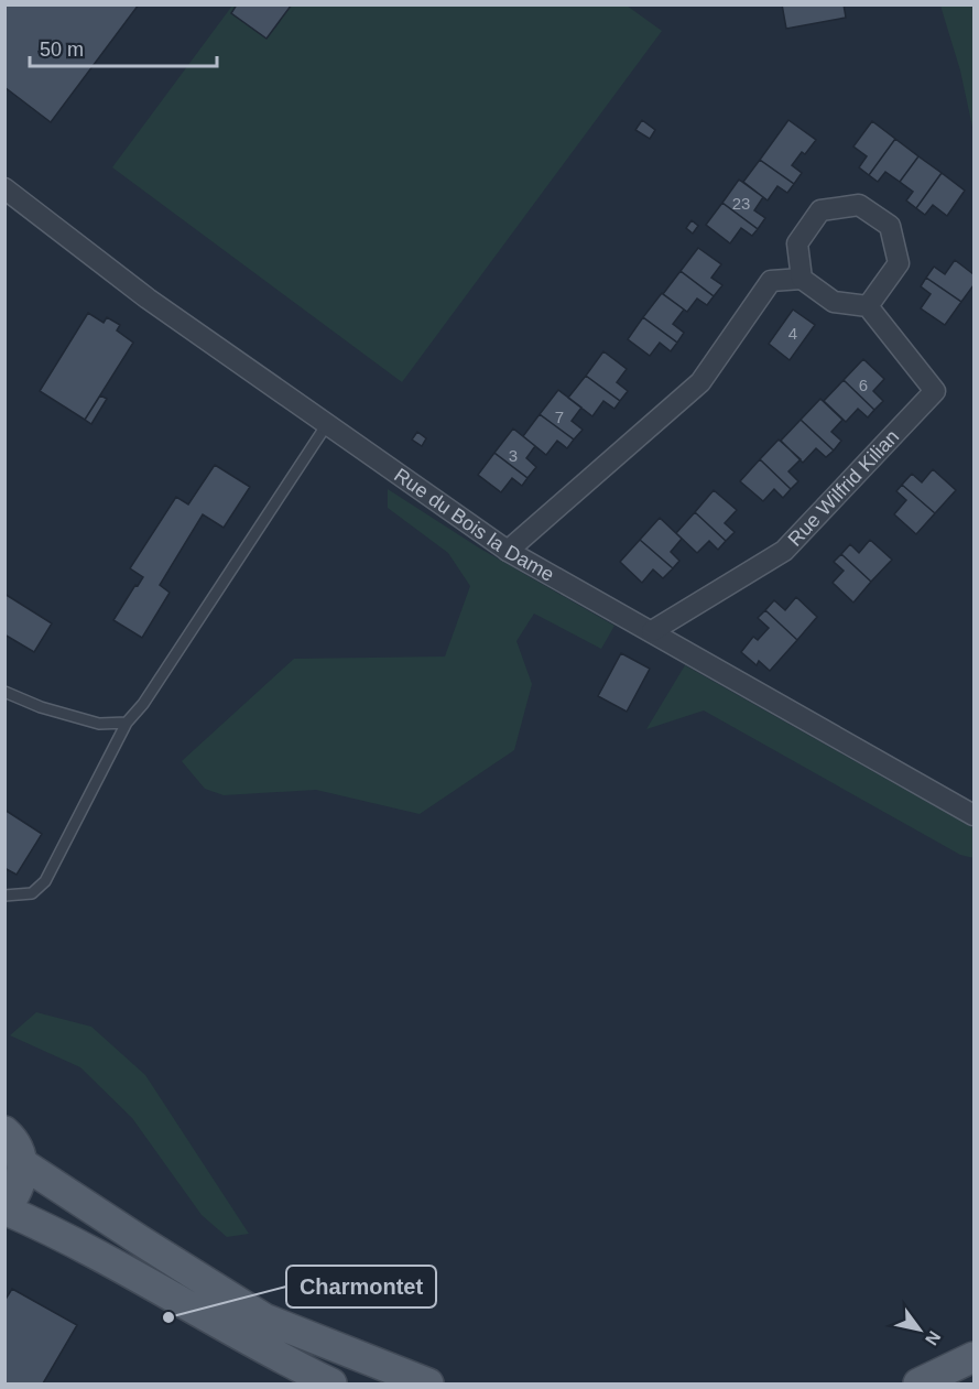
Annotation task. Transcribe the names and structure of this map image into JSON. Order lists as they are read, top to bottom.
{
  "streets": {
    "street": ["Rue Wilfrid Kilian", "Rue du Bois la Dame"]
  },
  "crossings": [
    ["Rue Wilfrid Kilian", "Rue du Bois la Dame"]
  ],
  "places": ["Charmontet"],
  "house_numbers": [
    "23",
    "4",
    "6",
    "7",
    "3"
  ],
  "scale_bar": "50 m",
  "north": "bottom right"
}
